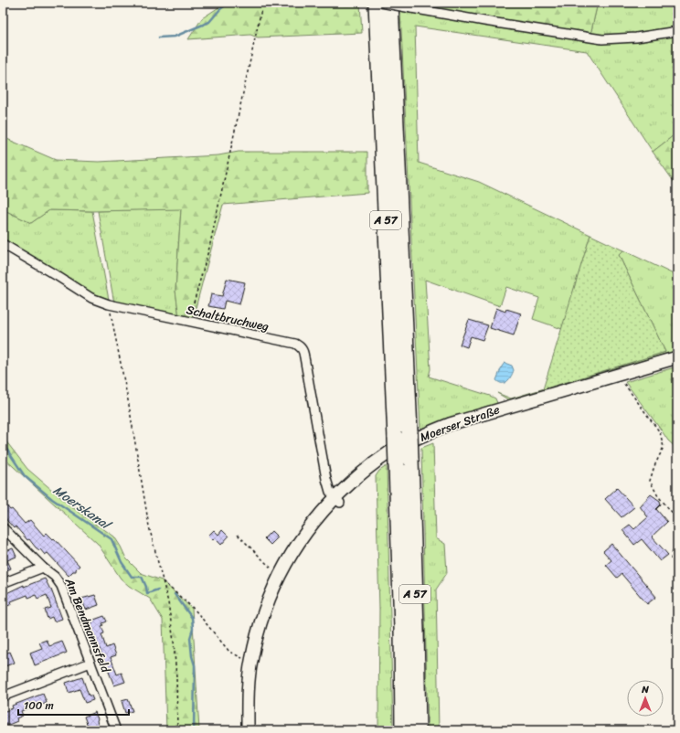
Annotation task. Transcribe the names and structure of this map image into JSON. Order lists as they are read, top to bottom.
{
  "streets": {
    "highway": ["A 57"],
    "street": ["Schaltbruchweg", "Moerser Straße", "Am Bendmannsfeld"]
  },
  "crossings": [
    ["Schaltbruchweg", "Moerser Straße"]
  ],
  "water": ["Moerskanal"],
  "scale_bar": "100 m",
  "north": "top"
}
